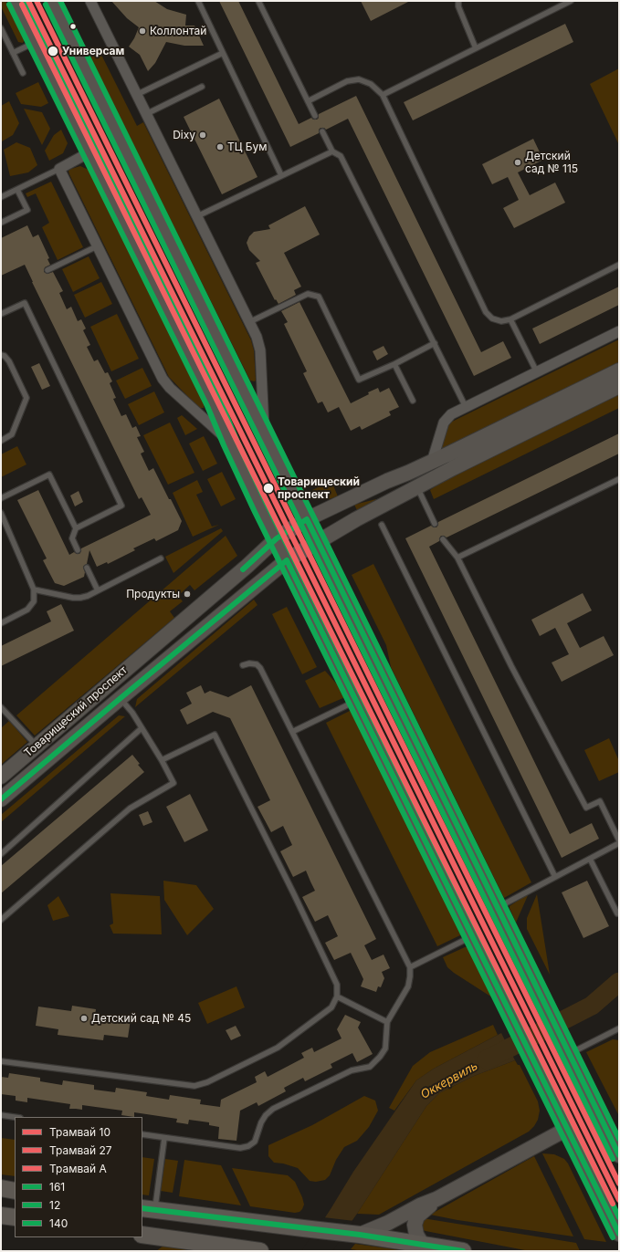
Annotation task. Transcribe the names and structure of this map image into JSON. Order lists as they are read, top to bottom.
{
  "streets": {
    "main road": ["Товарищеский проспект"]
  },
  "water": ["Оккервиль"],
  "places": [
    "Коллонтай",
    "Универсам",
    "Dixy",
    "ТЦ Бум",
    "Детский сад № 115",
    "Товарищеский проспект",
    "Продукты",
    "Детский сад № 45"
  ],
  "lines": [
    "tram line 10",
    "tram line А",
    "transit line 140",
    "tram line 27",
    "transit line 12",
    "transit line 161"
  ],
  "legend": [
    "Трамвай 10",
    "Трамвай 27",
    "Трамвай А",
    "161",
    "12",
    "140"
  ]
}
